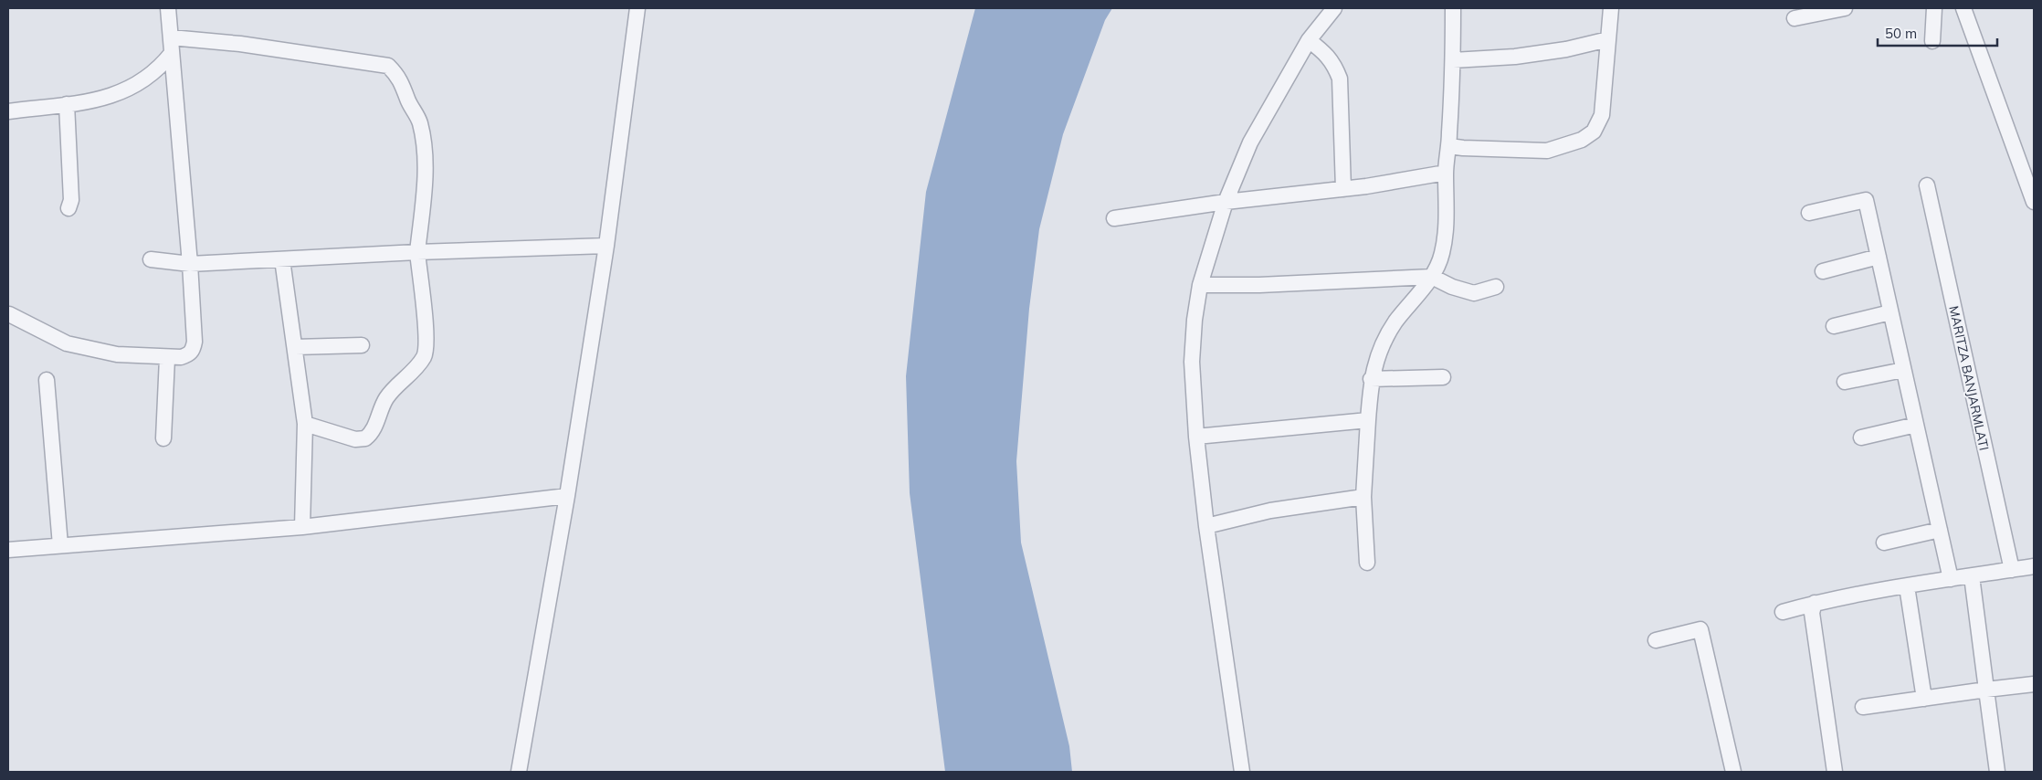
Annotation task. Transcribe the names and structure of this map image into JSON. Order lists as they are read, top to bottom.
{
  "streets": {
    "street": ["MARITZA BANJARMLATI"]
  },
  "scale_bar": "50 m"
}
